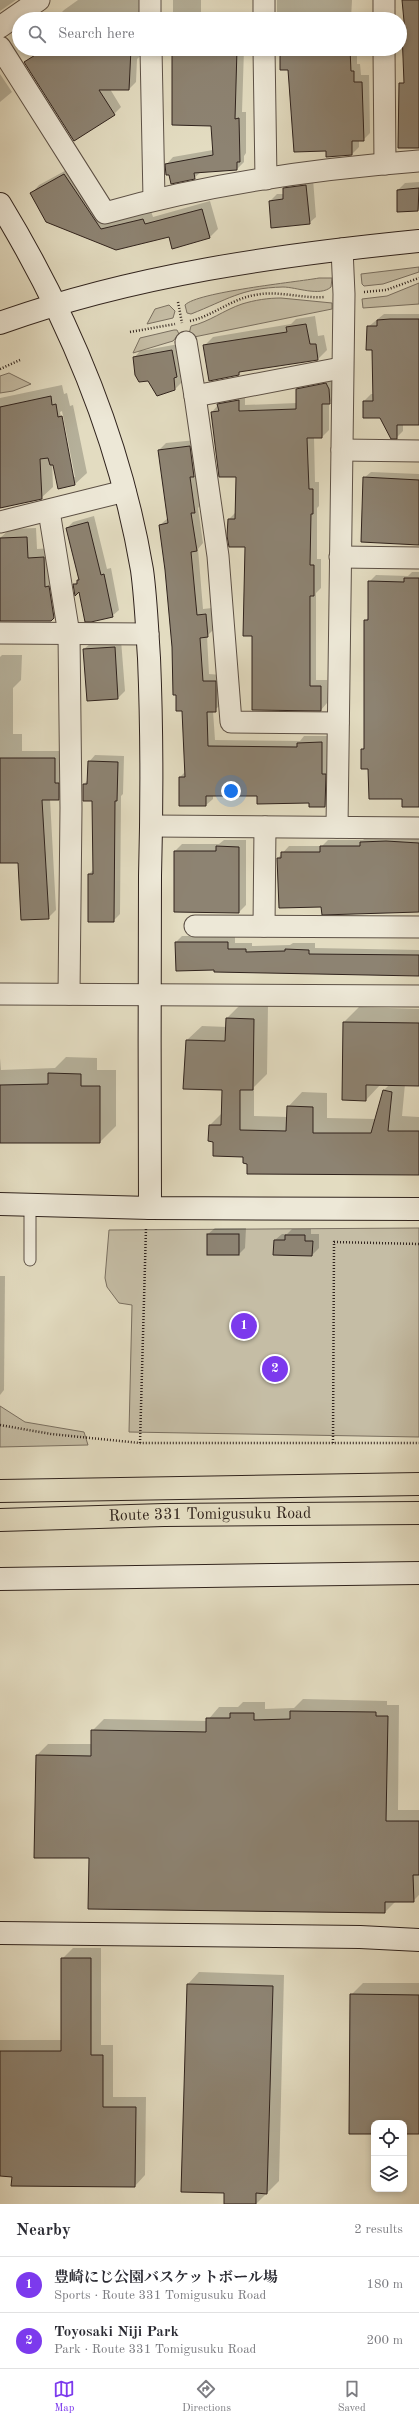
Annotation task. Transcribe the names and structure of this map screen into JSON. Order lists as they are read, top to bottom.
{
  "streets": {
    "highway": ["Route 331 Tomigusuku Road"]
  },
  "page": {
    "search": "Search here",
    "pins": ["1", "2"],
    "heading": ["Nearby", "2 results"],
    "list": [
      {
        "mark": "1",
        "name": "豊崎にじ公園バスケットボール場",
        "note": "Sports · Route 331 Tomigusuku Road",
        "value": "180 m"
      },
      {
        "mark": "2",
        "name": "Toyosaki Niji Park",
        "note": "Park · Route 331 Tomigusuku Road",
        "value": "200 m"
      }
    ],
    "nav": ["Map", "Directions", "Saved"]
  }
}
